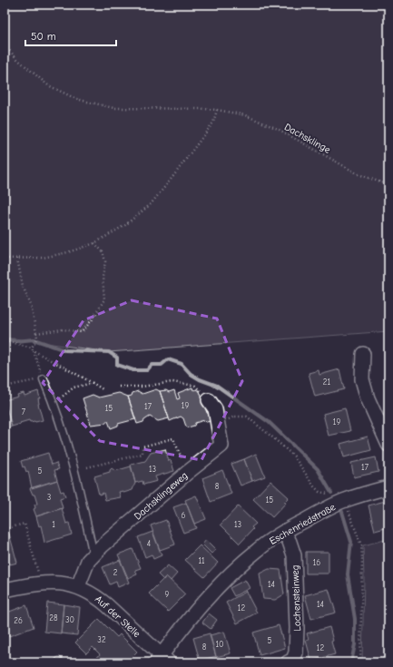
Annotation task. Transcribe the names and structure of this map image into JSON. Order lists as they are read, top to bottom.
{
  "streets": {
    "street": [
      "Dachsklingeweg",
      "Eschenriedstraße",
      "Lochensteinweg",
      "Auf der Stelle"
    ],
    "path": ["Dachsklinge"]
  },
  "crossings": [
    ["Dachsklingeweg", "Auf der Stelle"],
    ["Eschenriedstraße", "Lochensteinweg"],
    ["Eschenriedstraße", "Auf der Stelle"]
  ],
  "house_numbers": [
    "21",
    "19",
    "17",
    "15",
    "7",
    "19",
    "17",
    "13",
    "5",
    "8",
    "3",
    "15",
    "6",
    "1",
    "13",
    "4",
    "11",
    "16",
    "2",
    "14",
    "9",
    "14",
    "12",
    "28",
    "30",
    "26",
    "32",
    "5",
    "10",
    "8",
    "12"
  ],
  "scale_bar": "50 m"
}
